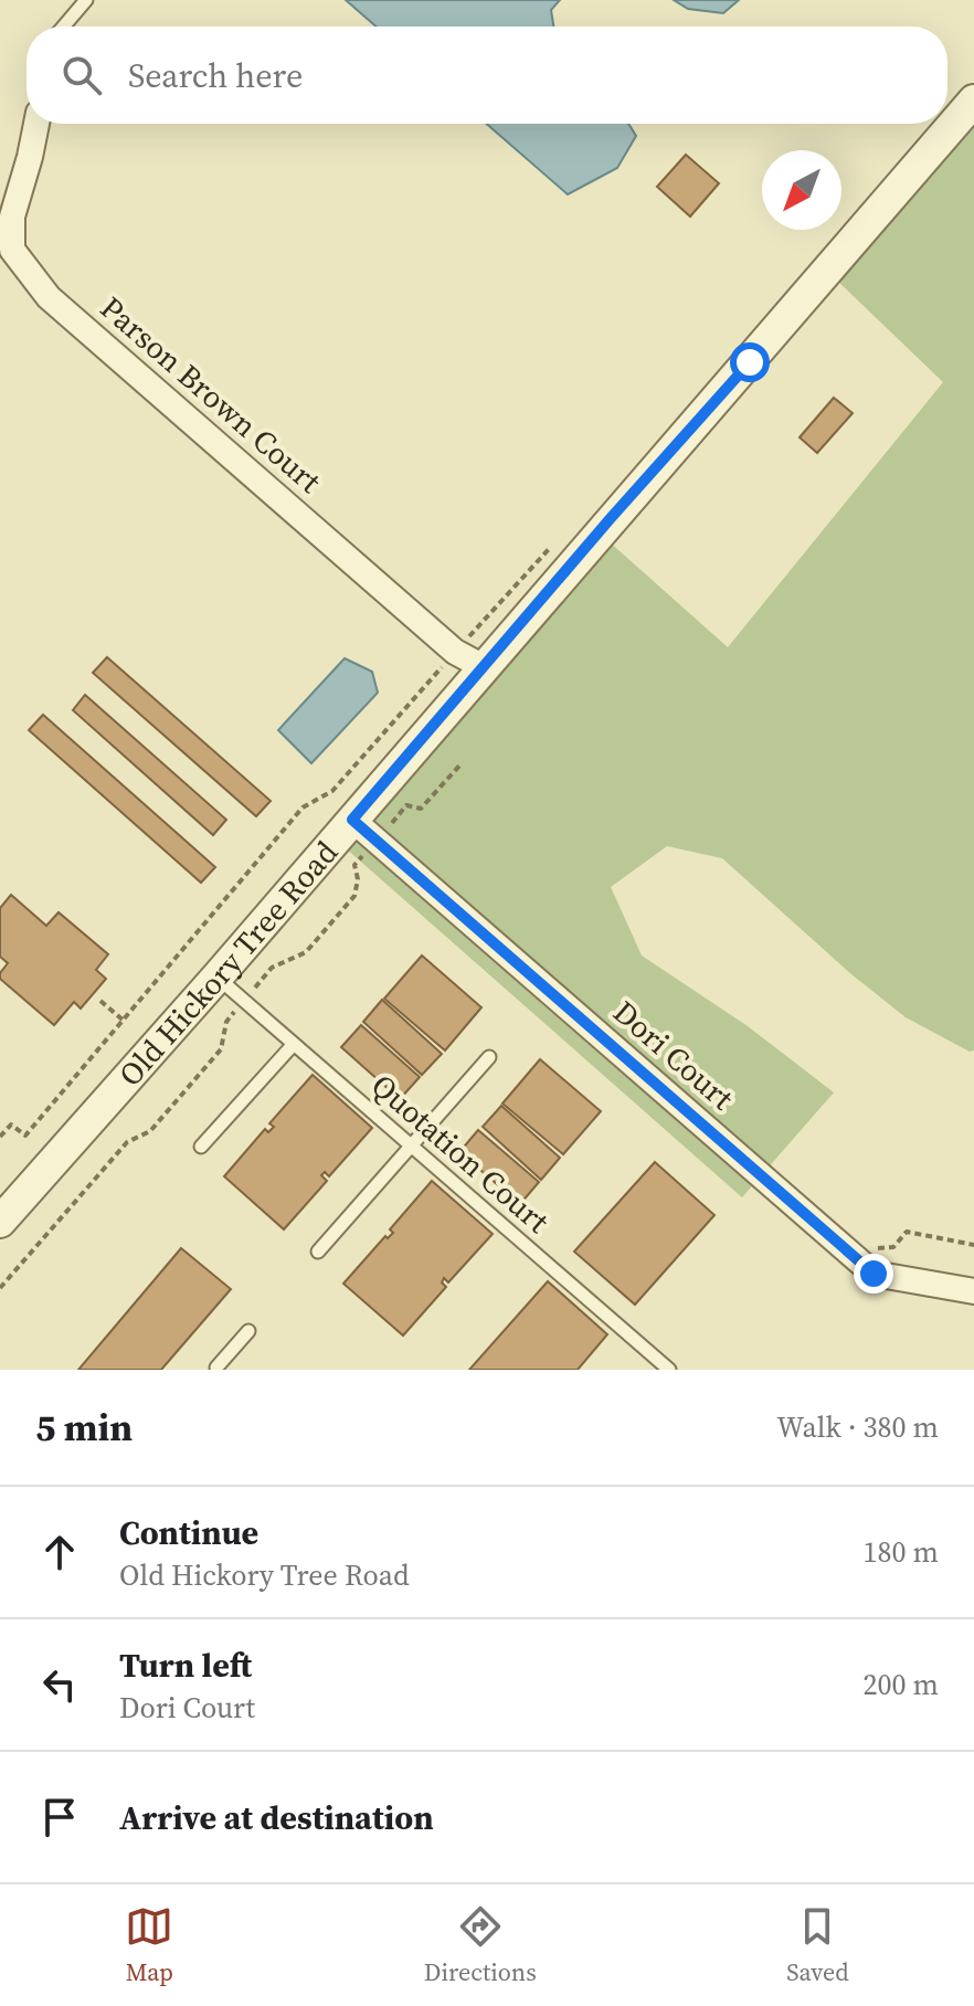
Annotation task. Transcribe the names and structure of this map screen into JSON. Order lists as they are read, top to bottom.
{
  "streets": {
    "street": ["Parson Brown Court", "Old Hickory Tree Road", "Dori Court"],
    "lane": ["Quotation Court"]
  },
  "crossings": [
    ["Parson Brown Court", "Old Hickory Tree Road"],
    ["Old Hickory Tree Road", "Dori Court"],
    ["Old Hickory Tree Road", "Quotation Court"]
  ],
  "north": "bottom left",
  "page": {
    "search": "Search here",
    "heading": ["5 min", "Walk · 380 m"],
    "list": [
      ["Continue", "Old Hickory Tree Road", "180 m"],
      ["Turn left", "Dori Court", "200 m"],
      "Arrive at destination"
    ],
    "nav": ["Map", "Directions", "Saved"]
  }
}
